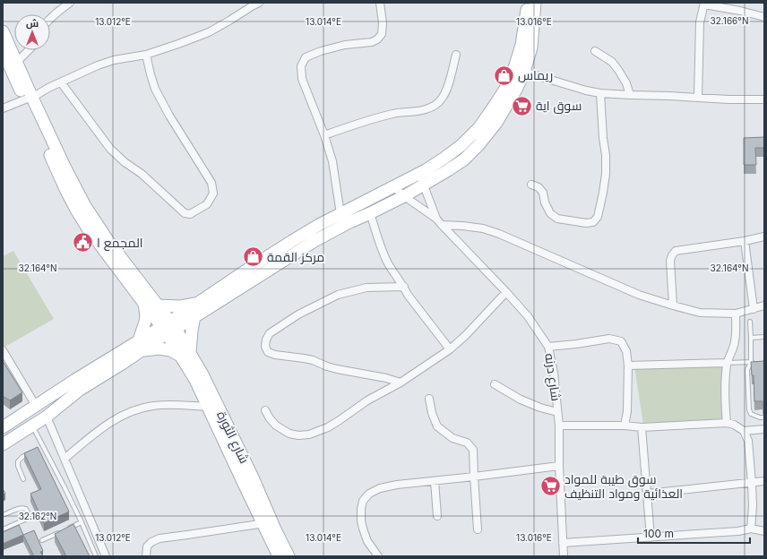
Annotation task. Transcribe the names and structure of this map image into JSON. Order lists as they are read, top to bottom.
{
  "streets": {
    "main road": ["شارع الثورة"],
    "street": ["شارع درنه"]
  },
  "places": {
    "shop": ["ريماس", "مركز القمة"],
    "supermarket": ["سوق اية", "سوق طيبة للمواد العذائية ومواد التنظيف"],
    "public building": ["المجمع ا"]
  },
  "scale_bar": "100 m",
  "north": "top",
  "coordinates": [
    "32.166°N",
    "13.012°E",
    "13.014°E",
    "13.016°E",
    "32.164°N",
    "32.162°N"
  ]
}
